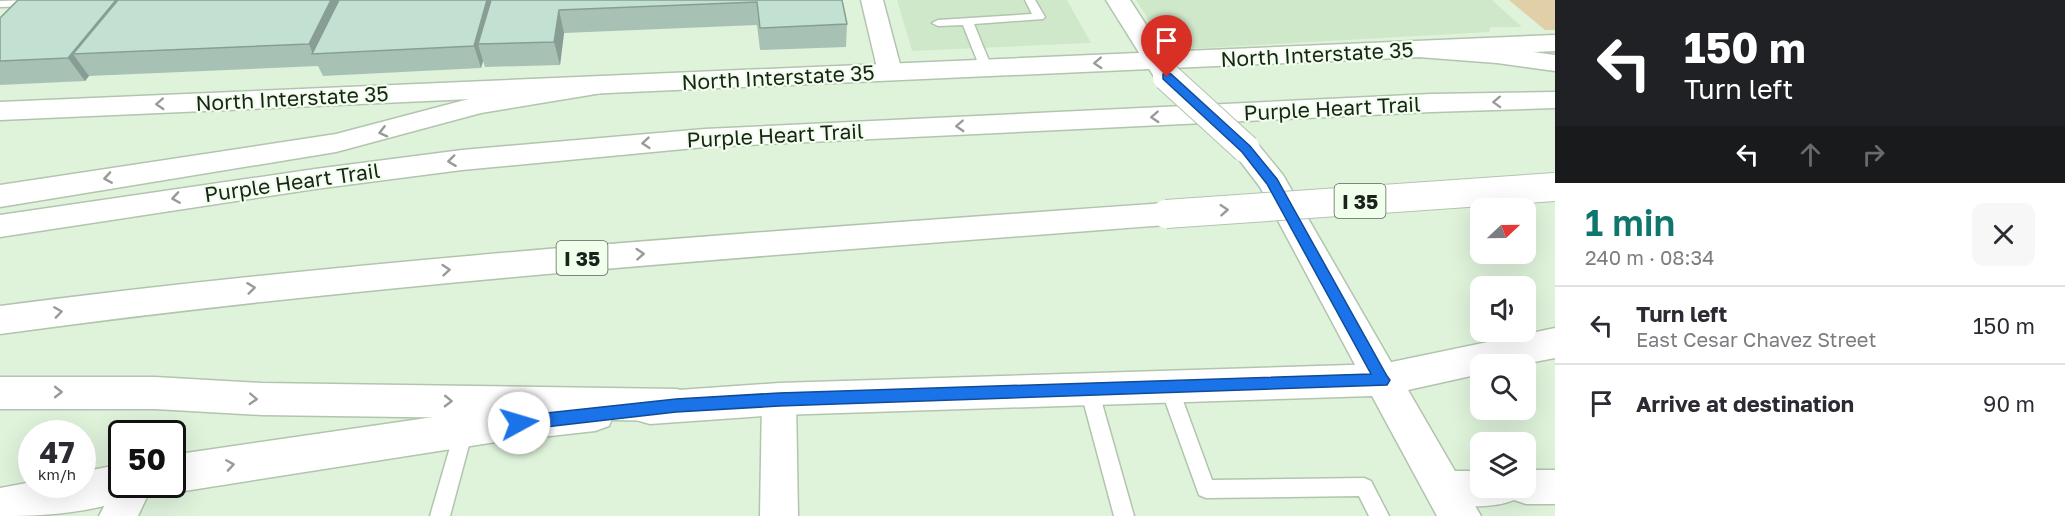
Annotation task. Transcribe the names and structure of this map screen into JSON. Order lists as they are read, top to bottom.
{
  "streets": {
    "main road": ["North Interstate 35", "Purple Heart Trail", "I 35"]
  },
  "north": "right",
  "page": {
    "turn": ["150 m", "Turn left"],
    "heading": ["1 min", "240 m · 08:34"],
    "list": [
      {
        "name": "Turn left",
        "note": "East Cesar Chavez Street",
        "value": "150 m"
      },
      {
        "name": "Arrive at destination",
        "value": "90 m"
      }
    ],
    "speed": "47 km/h",
    "limit": "50"
  }
}
